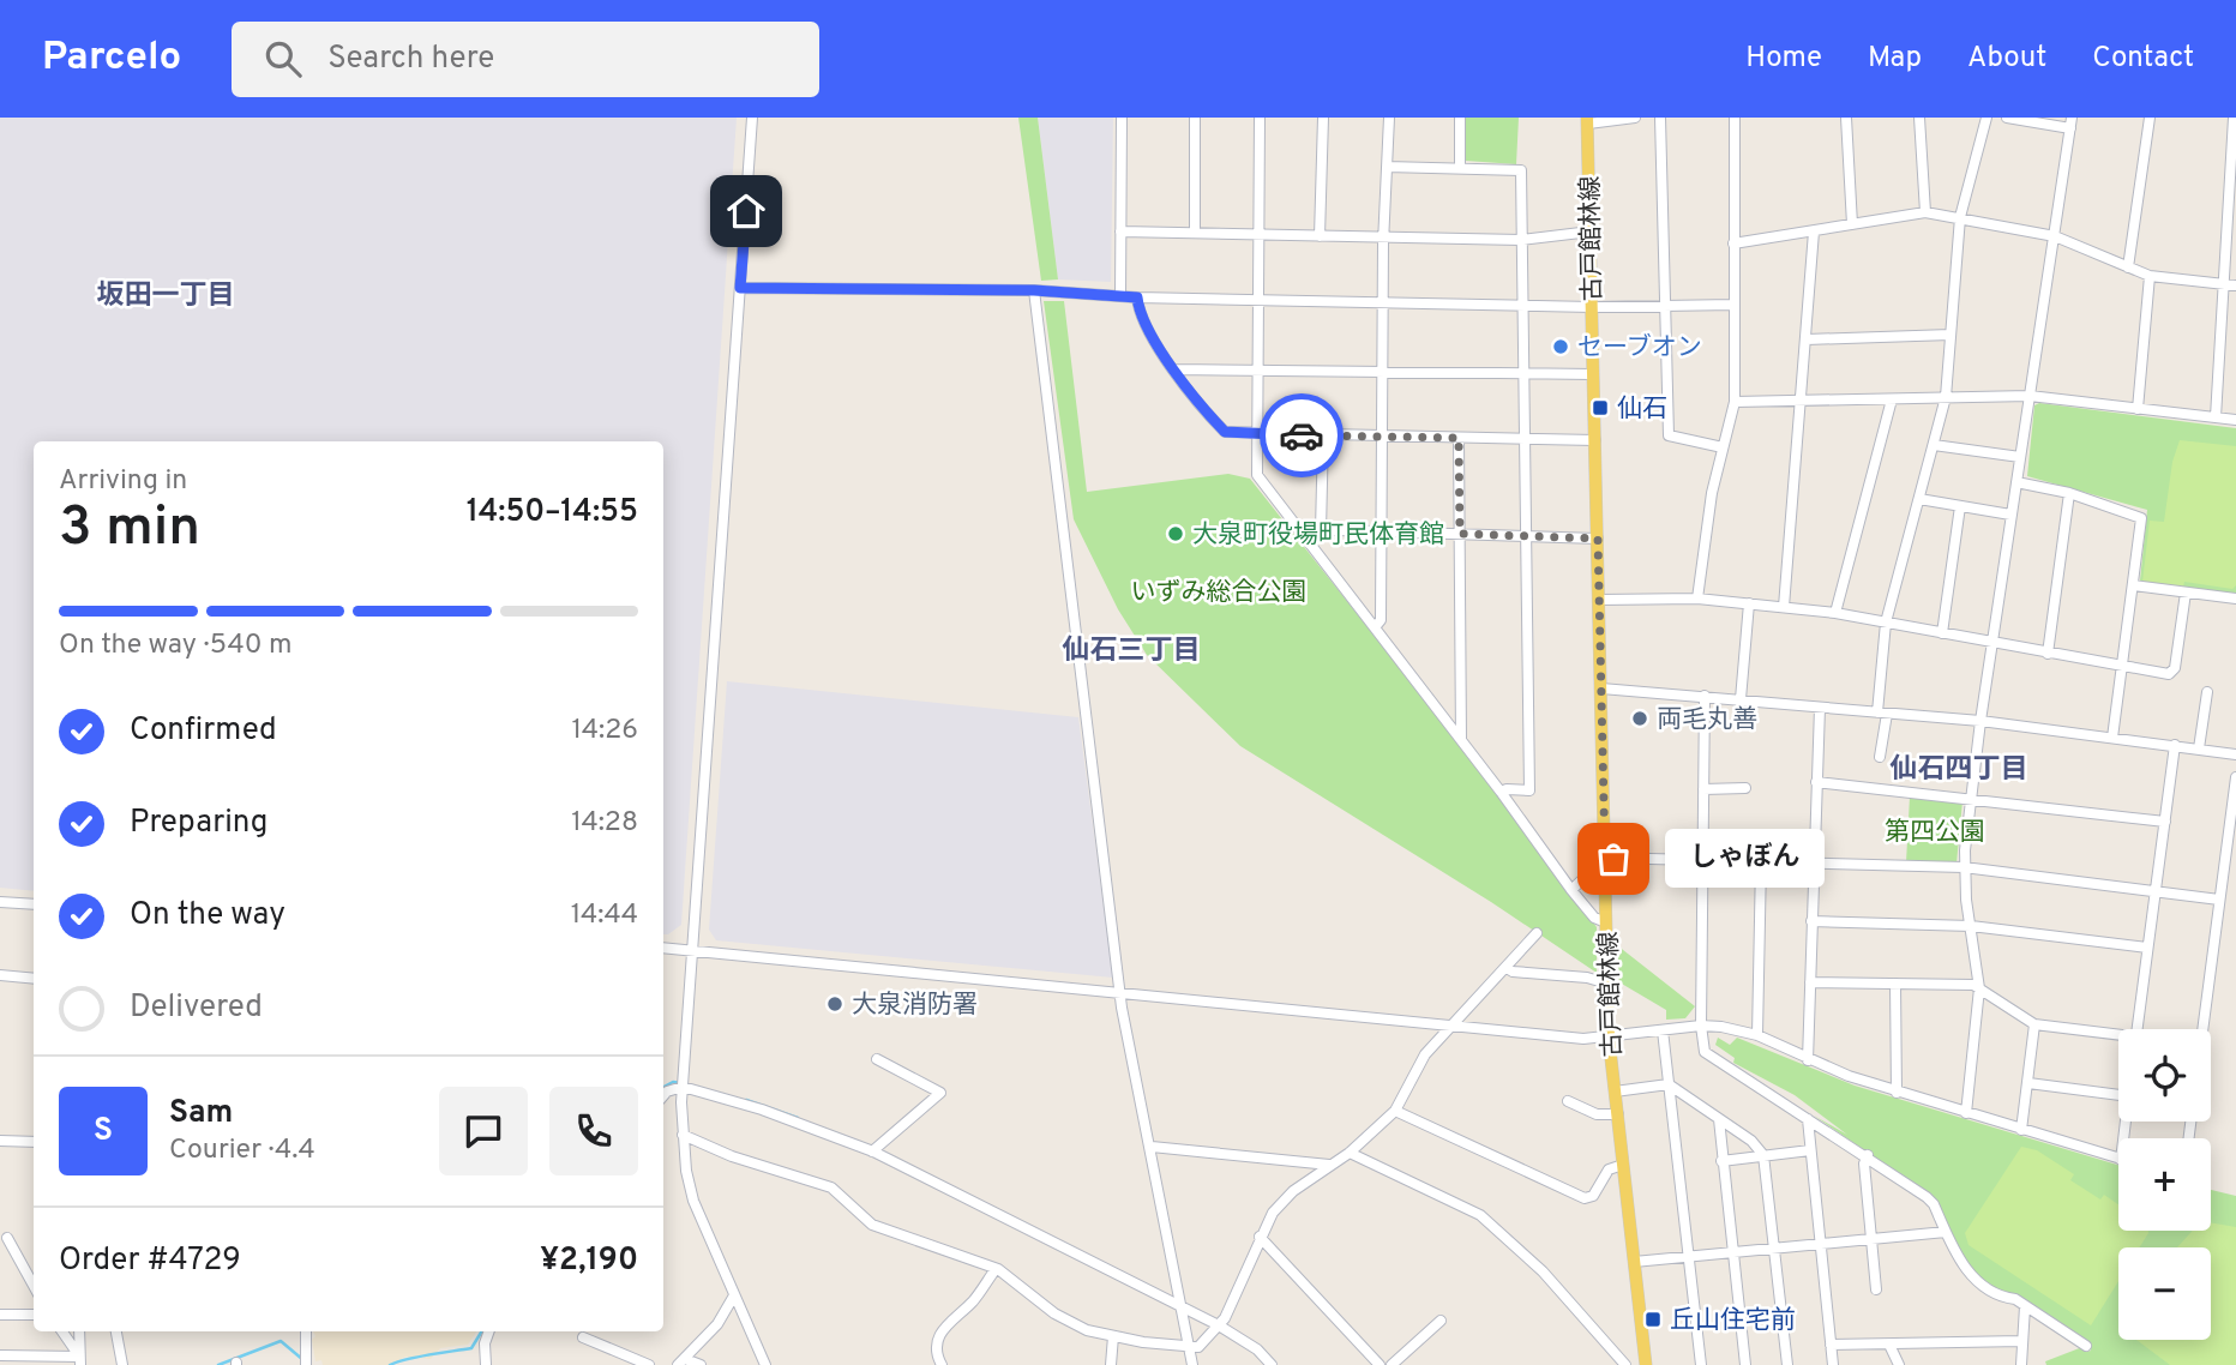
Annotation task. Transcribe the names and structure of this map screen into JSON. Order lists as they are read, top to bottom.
{
  "streets": {
    "main road": ["古戸館林線"]
  },
  "districts": ["坂田一丁目", "仙石三丁目", "仙石四丁目"],
  "parks": ["いずみ総合公園", "第四公園"],
  "places": {
    "other": [
      "セーブオン",
      "大泉町役場町民体育館",
      "両毛丸善",
      "しゃぼん",
      "大泉消防署"
    ],
    "transit": ["仙石", "丘山住宅前"]
  },
  "page": {
    "header": "Parcelo",
    "search": "Search here",
    "nav": [
      "Home",
      "Map",
      "About",
      "Contact"
    ],
    "heading": ["3 min", "Arriving in", "14:50–14:55"],
    "panel": [
      "Sam",
      "Courier · 4.4",
      "Order #4729",
      "¥2,190"
    ],
    "bar": "On the way · 540 m",
    "list": [
      ["Confirmed", "14:26"],
      ["Preparing", "14:28"],
      ["On the way", "14:44"],
      "Delivered"
    ],
    "bubble": "しゃぼん",
    "map_buttons": ["+", "−"],
    "round": "S"
  }
}
